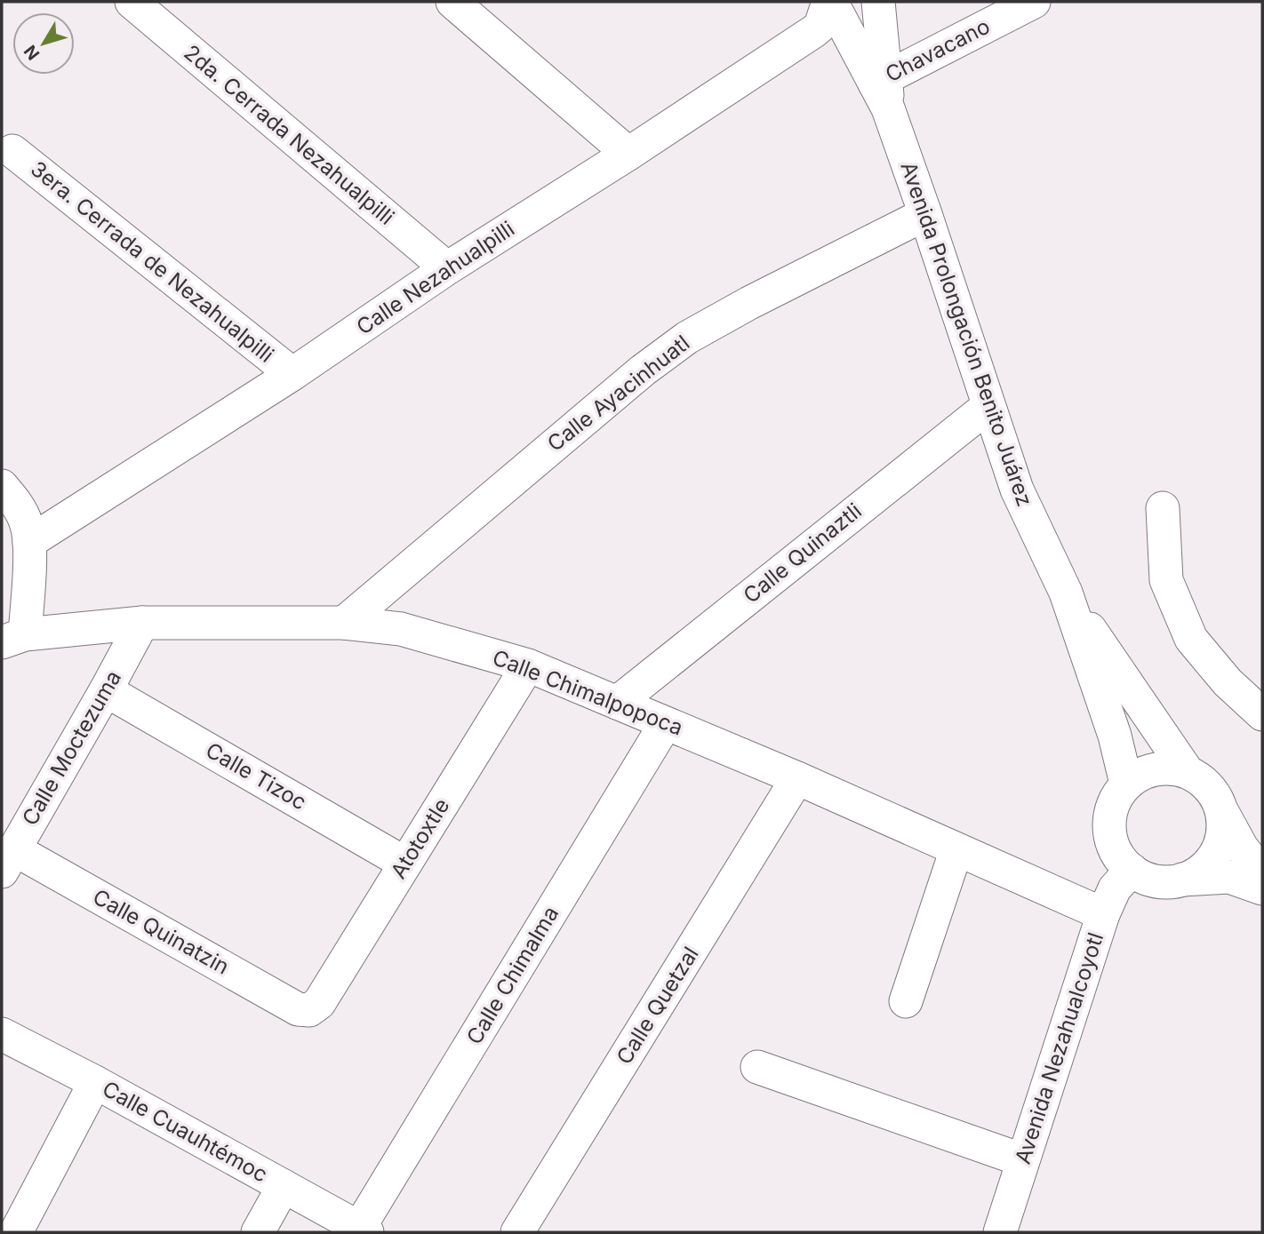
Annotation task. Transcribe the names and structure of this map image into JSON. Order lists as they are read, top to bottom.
{
  "streets": {
    "street": [
      "Chavacano",
      "2da. Cerrada Nezahualpilli",
      "3era. Cerrada de Nezahualpilli",
      "Calle Nezahualpilli",
      "Avenida Prolongación Benito Juárez",
      "Calle Ayacinhuatl",
      "Calle Quinaztli",
      "Calle Chimalpopoca",
      "Calle Moctezuma",
      "Calle Tizoc",
      "Atotoxtle",
      "Calle Quinatzin",
      "Calle Chimalma",
      "Calle Quetzal",
      "Avenida Nezahualcoyotl",
      "Calle Cuauhtémoc"
    ]
  },
  "crossings": [
    ["Chavacano", "Avenida Prolongación Benito Juárez"],
    ["2da. Cerrada Nezahualpilli", "Calle Nezahualpilli"],
    ["3era. Cerrada de Nezahualpilli", "Calle Nezahualpilli"],
    ["Calle Nezahualpilli", "Avenida Prolongación Benito Juárez"],
    ["Avenida Prolongación Benito Juárez", "Calle Ayacinhuatl"],
    ["Avenida Prolongación Benito Juárez", "Calle Quinaztli"],
    ["Avenida Prolongación Benito Juárez", "Avenida Nezahualcoyotl"],
    ["Calle Ayacinhuatl", "Calle Chimalpopoca"],
    ["Calle Quinaztli", "Calle Chimalpopoca"],
    ["Calle Chimalpopoca", "Calle Moctezuma"],
    ["Calle Chimalpopoca", "Atotoxtle"],
    ["Calle Chimalpopoca", "Calle Chimalma"],
    ["Calle Chimalpopoca", "Calle Quetzal"],
    ["Calle Chimalpopoca", "Avenida Nezahualcoyotl"],
    ["Calle Moctezuma", "Calle Tizoc"],
    ["Calle Moctezuma", "Calle Quinatzin"],
    ["Calle Tizoc", "Atotoxtle"],
    ["Atotoxtle", "Calle Quinatzin"],
    ["Calle Chimalma", "Calle Cuauhtémoc"]
  ],
  "north": "bottom left"
}
